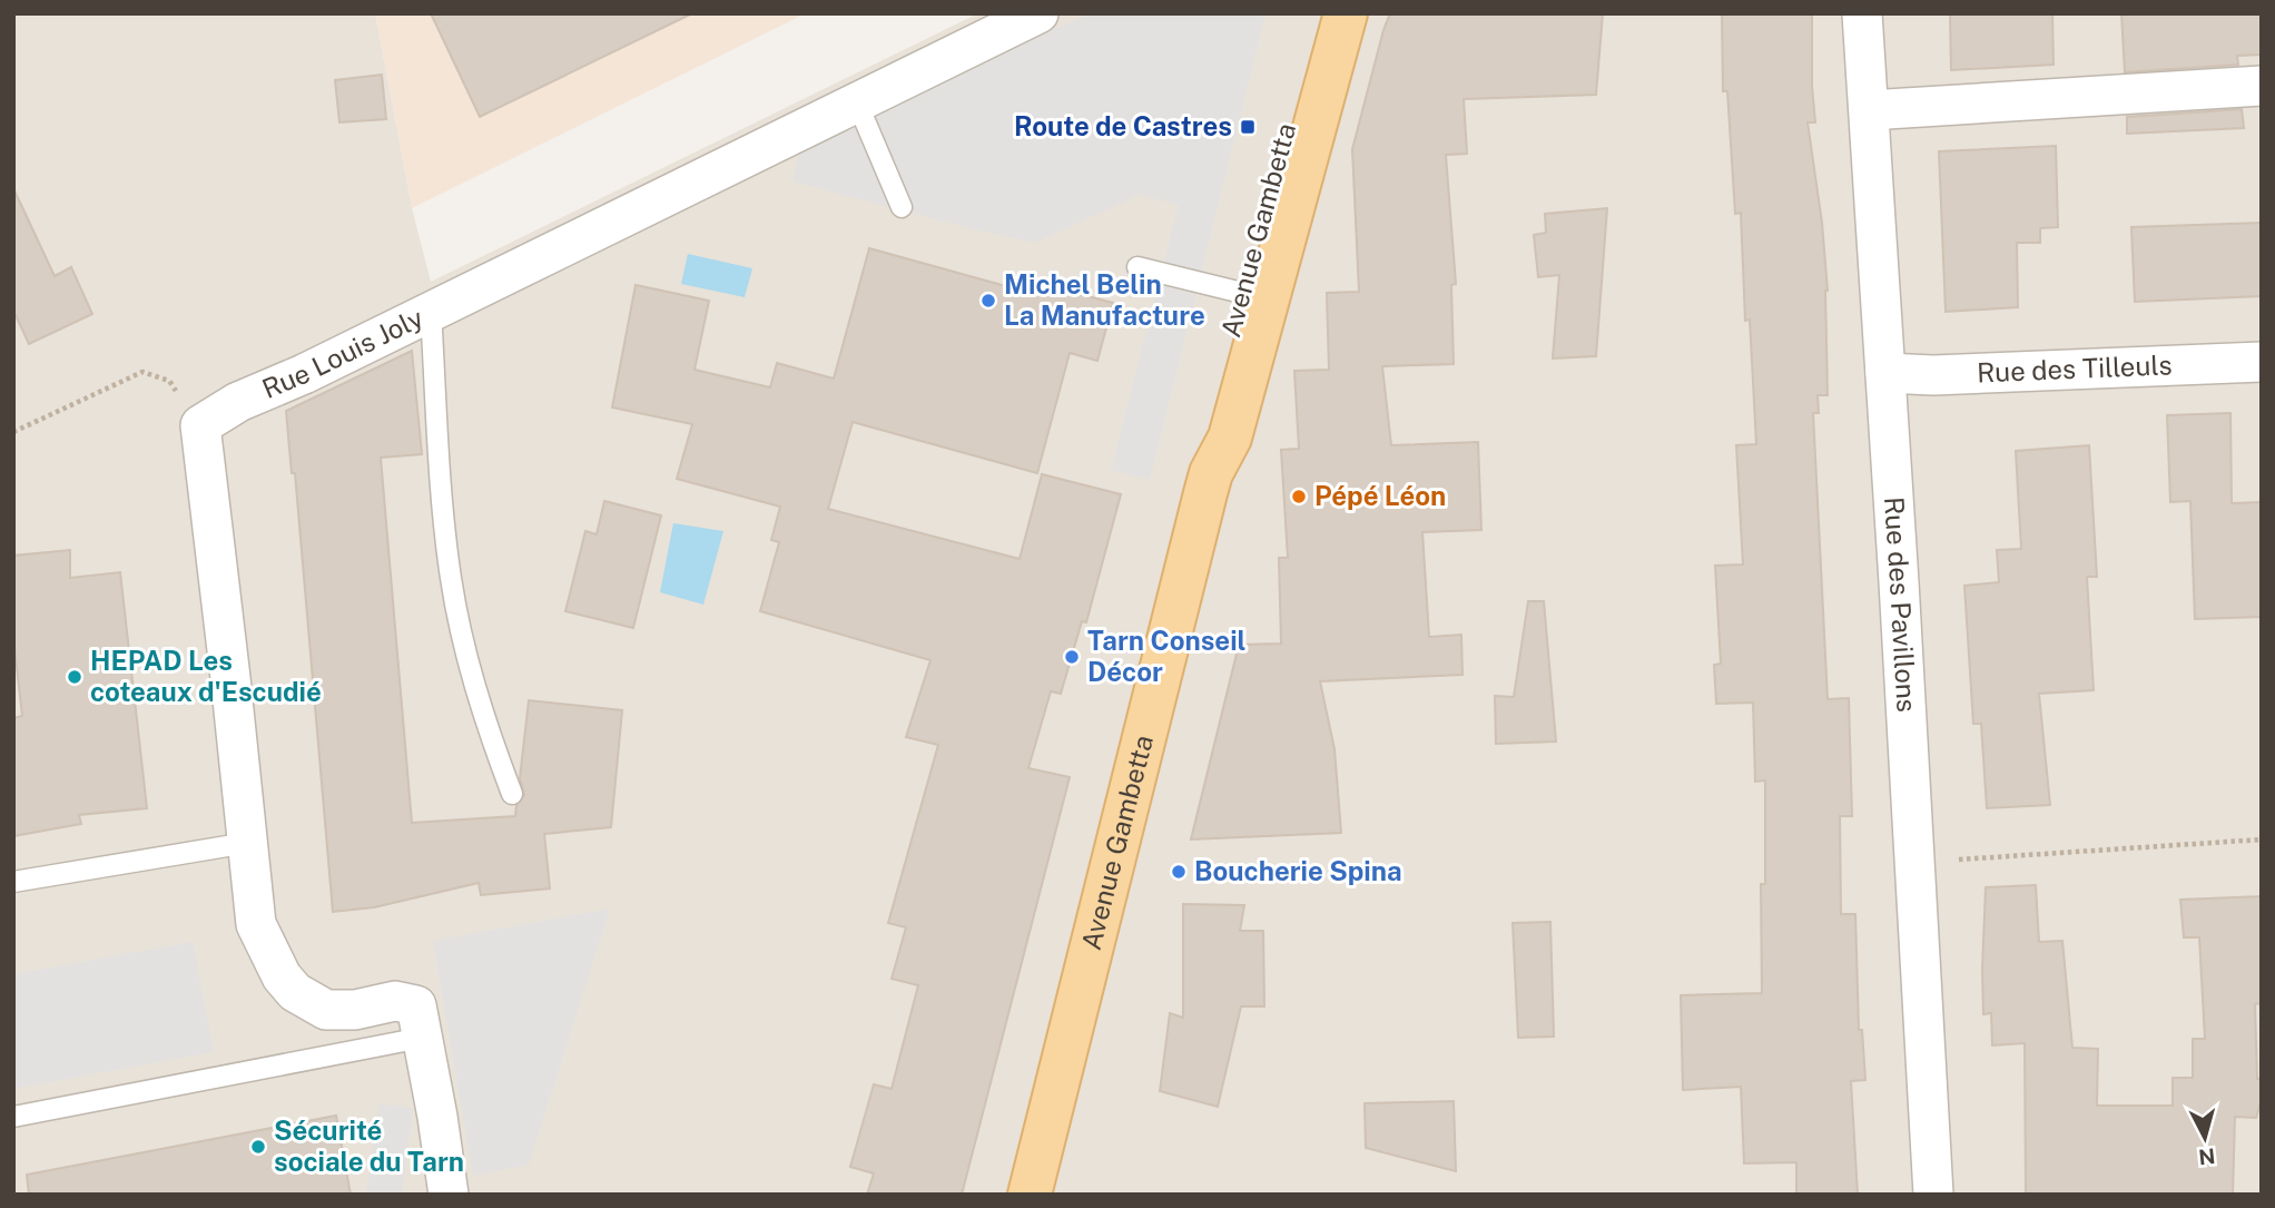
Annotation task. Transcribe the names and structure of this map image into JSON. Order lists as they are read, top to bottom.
{
  "streets": {
    "main road": ["Avenue Gambetta"],
    "street": ["Rue Louis Joly", "Rue des Tilleuls", "Rue des Pavillons"]
  },
  "crossings": [
    ["Rue des Tilleuls", "Rue des Pavillons"]
  ],
  "places": {
    "transit": ["Route de Castres"],
    "other": [
      "Michel Belin La Manufacture",
      "Pépé Léon",
      "Tarn Conseil Décor",
      "HEPAD Les coteaux d'Escudié",
      "Boucherie Spina",
      "Sécurité sociale du Tarn"
    ]
  },
  "north": "bottom"
}
